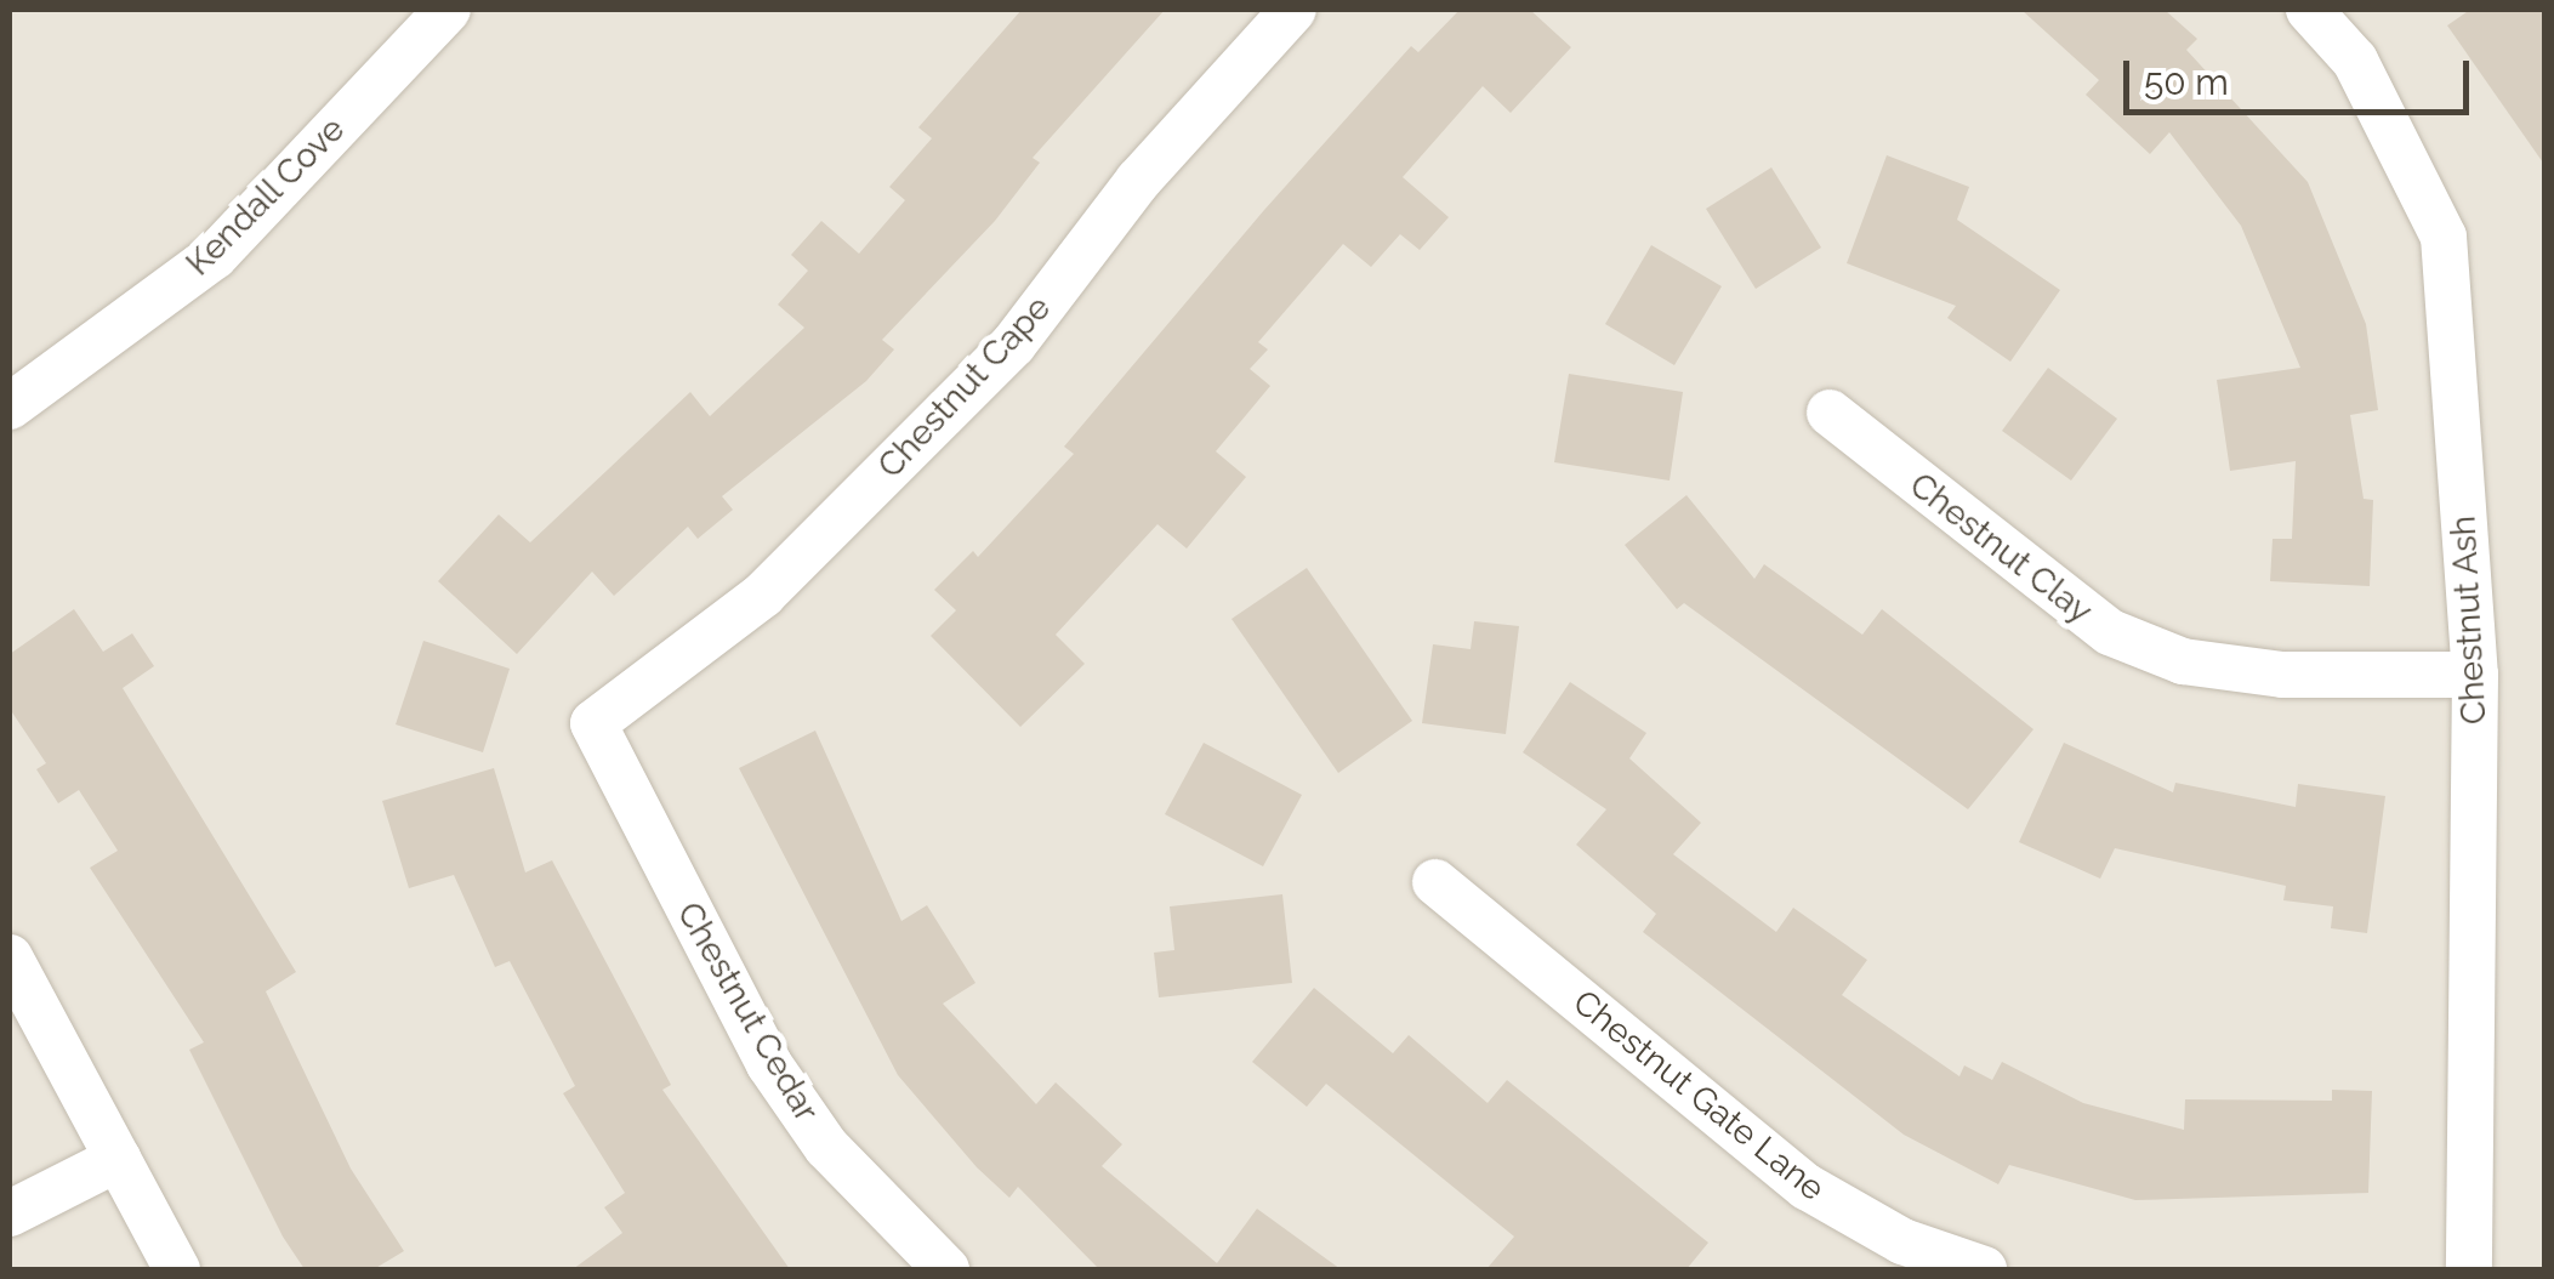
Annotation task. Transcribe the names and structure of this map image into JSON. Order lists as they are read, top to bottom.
{
  "streets": {
    "street": [
      "Kendall Cove",
      "Chestnut Cape",
      "Chestnut Clay",
      "Chestnut Ash",
      "Chestnut Cedar",
      "Chestnut Gate Lane"
    ]
  },
  "crossings": [
    ["Chestnut Cape", "Chestnut Cedar"],
    ["Chestnut Clay", "Chestnut Ash"]
  ],
  "scale_bar": "50 m"
}
